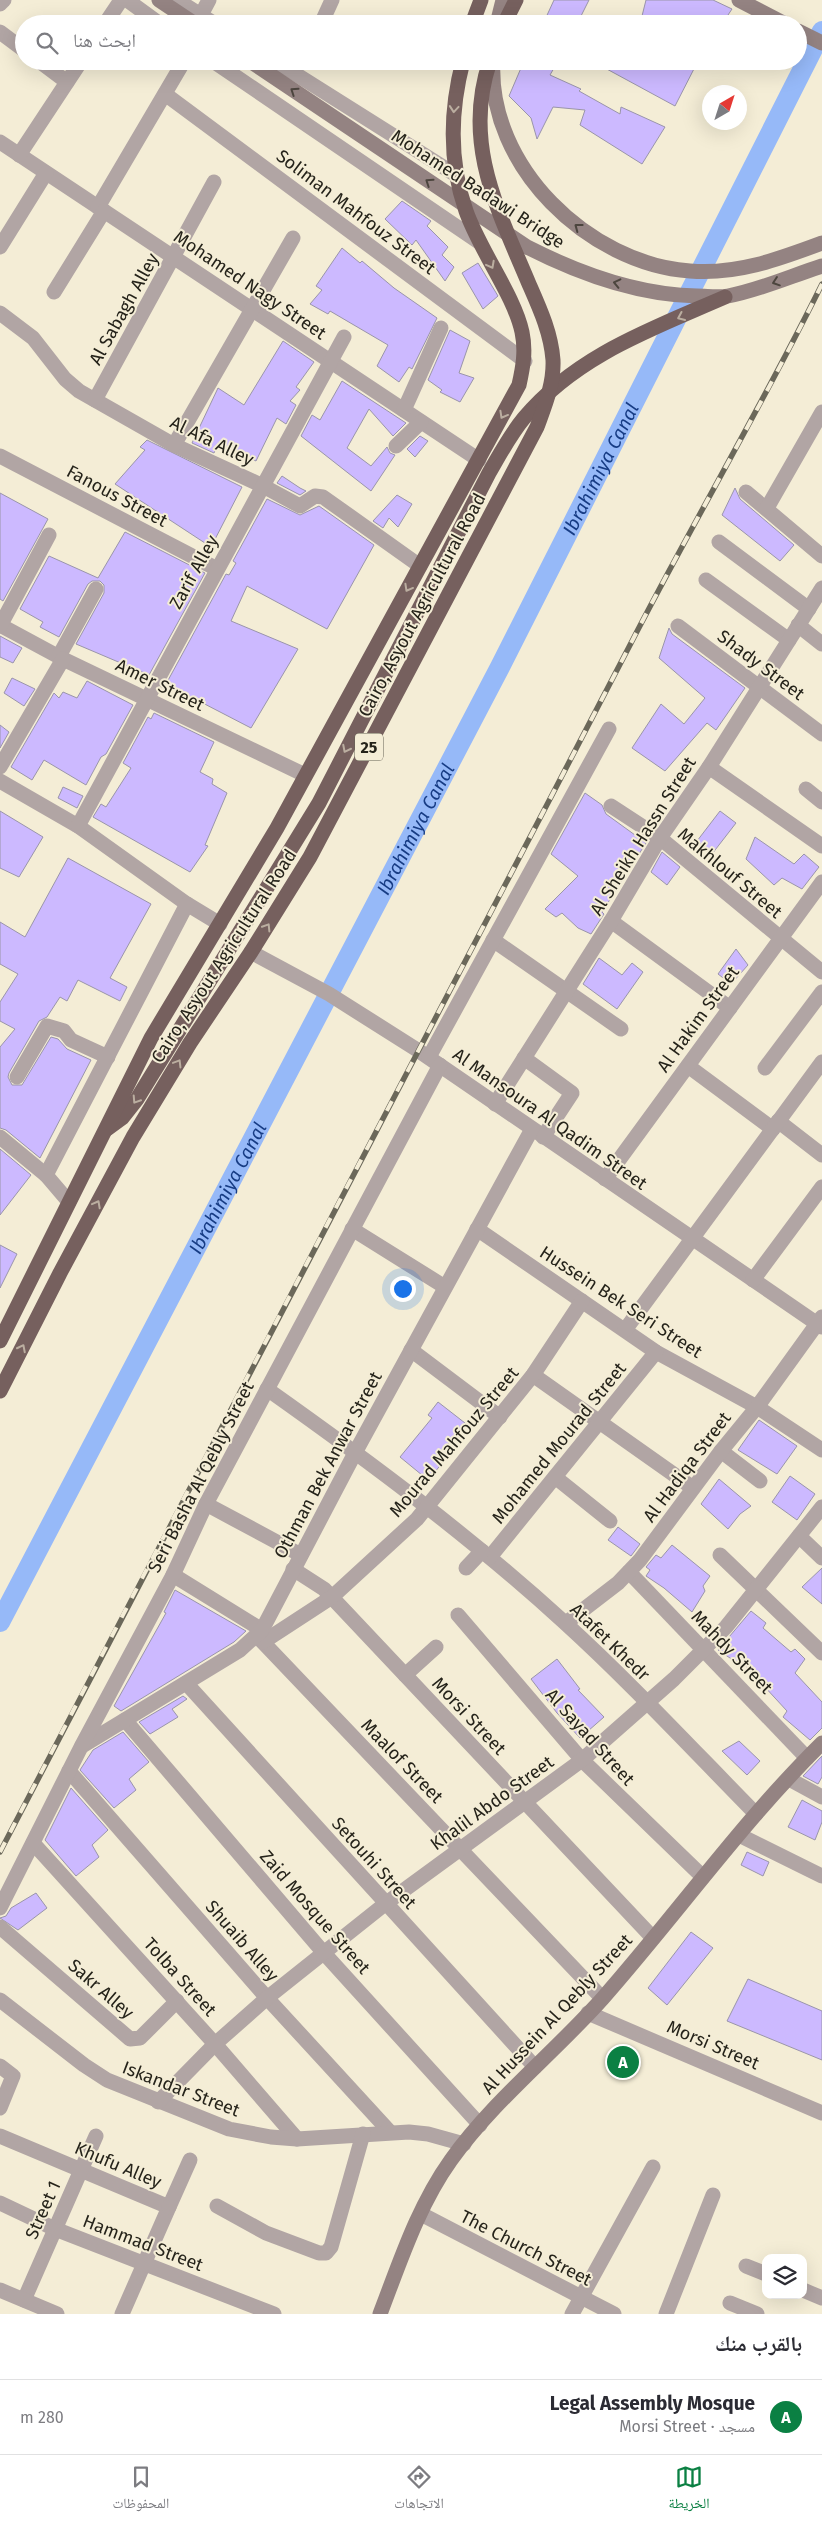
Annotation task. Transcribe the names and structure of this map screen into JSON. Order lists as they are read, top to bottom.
{
  "streets": {
    "highway": ["Cairo, Asyout Agricultural Road", "25"],
    "main road": ["Mohamed Badawi Bridge", "Al Hussein Al Qebly Street"],
    "street": [
      "Soliman Mahfouz Street",
      "Mohamed Nagy Street",
      "Al Sabagh Alley",
      "Al Afa Alley",
      "Fanous Street",
      "Zarif Alley",
      "Shady Street",
      "Amer Street",
      "Al Sheikh Hassn Street",
      "Makhlouf Street",
      "Al Hakim Street",
      "Al Mansoura Al Qadim Street",
      "Hussein Bek Seri Street",
      "Mourad Mahfouz Street",
      "Mohamed Mourad Street",
      "Othman Bek Anwar Street",
      "Al Hadiqa Street",
      "Seri Basha Al Qebly Street",
      "Atafet Khedr",
      "Mahdy Street",
      "Morsi Street",
      "Al Sayad Street",
      "Maalof Street",
      "Khalil Abdo Street",
      "Setouhi Street",
      "Zaid Mosque Street",
      "Shuaib Alley",
      "Tolba Street",
      "Sakr Alley",
      "Iskandar Street",
      "Khufu Alley",
      "Street 1",
      "Hammad Street",
      "The Church Street"
    ]
  },
  "crossings": [
    ["Soliman Mahfouz Street", "Cairo, Asyout Agricultural Road"],
    ["Mohamed Nagy Street", "Al Sabagh Alley"],
    ["Mohamed Nagy Street", "Zarif Alley"],
    ["Mohamed Nagy Street", "Cairo, Asyout Agricultural Road"],
    ["Al Sabagh Alley", "Al Afa Alley"],
    ["Al Afa Alley", "Zarif Alley"],
    ["Al Afa Alley", "Cairo, Asyout Agricultural Road"],
    ["Fanous Street", "Zarif Alley"],
    ["Zarif Alley", "Amer Street"],
    ["Cairo, Asyout Agricultural Road", "Amer Street"],
    ["Cairo, Asyout Agricultural Road", "Al Mansoura Al Qadim Street"],
    ["Shady Street", "Al Sheikh Hassn Street"],
    ["Al Sheikh Hassn Street", "Makhlouf Street"],
    ["Al Sheikh Hassn Street", "Al Mansoura Al Qadim Street"],
    ["Al Sheikh Hassn Street", "Othman Bek Anwar Street"],
    ["Makhlouf Street", "Al Hakim Street"],
    ["Al Hakim Street", "Al Mansoura Al Qadim Street"],
    ["Al Mansoura Al Qadim Street", "Othman Bek Anwar Street"],
    ["Al Mansoura Al Qadim Street", "Al Hadiqa Street"],
    ["Al Mansoura Al Qadim Street", "Seri Basha Al Qebly Street"],
    ["Hussein Bek Seri Street", "Mourad Mahfouz Street"],
    ["Hussein Bek Seri Street", "Mohamed Mourad Street"],
    ["Hussein Bek Seri Street", "Othman Bek Anwar Street"],
    ["Hussein Bek Seri Street", "Al Hadiqa Street"],
    ["Mourad Mahfouz Street", "Othman Bek Anwar Street"],
    ["Mourad Mahfouz Street", "Atafet Khedr"],
    ["Mourad Mahfouz Street", "Morsi Street"],
    ["Mourad Mahfouz Street", "Maalof Street"],
    ["Mohamed Mourad Street", "Atafet Khedr"],
    ["Othman Bek Anwar Street", "Seri Basha Al Qebly Street"],
    ["Othman Bek Anwar Street", "Atafet Khedr"],
    ["Othman Bek Anwar Street", "Morsi Street"],
    ["Othman Bek Anwar Street", "Maalof Street"],
    ["Othman Bek Anwar Street", "Setouhi Street"],
    ["Othman Bek Anwar Street", "Zaid Mosque Street"],
    ["Al Hadiqa Street", "Atafet Khedr"],
    ["Al Hadiqa Street", "Mahdy Street"],
    ["Seri Basha Al Qebly Street", "Atafet Khedr"],
    ["Seri Basha Al Qebly Street", "Maalof Street"],
    ["Seri Basha Al Qebly Street", "Shuaib Alley"],
    ["Seri Basha Al Qebly Street", "Tolba Street"],
    ["Atafet Khedr", "Khalil Abdo Street"],
    ["Atafet Khedr", "Al Hussein Al Qebly Street"],
    ["Mahdy Street", "Khalil Abdo Street"],
    ["Mahdy Street", "Al Hussein Al Qebly Street"],
    ["Morsi Street", "Khalil Abdo Street"],
    ["Morsi Street", "Al Hussein Al Qebly Street"],
    ["Al Sayad Street", "Khalil Abdo Street"],
    ["Al Sayad Street", "Al Hussein Al Qebly Street"],
    ["Maalof Street", "Khalil Abdo Street"],
    ["Maalof Street", "Al Hussein Al Qebly Street"],
    ["Khalil Abdo Street", "Setouhi Street"],
    ["Khalil Abdo Street", "Zaid Mosque Street"],
    ["Khalil Abdo Street", "Shuaib Alley"],
    ["Khalil Abdo Street", "Tolba Street"],
    ["Khalil Abdo Street", "Iskandar Street"],
    ["Setouhi Street", "Al Hussein Al Qebly Street"],
    ["Zaid Mosque Street", "Al Hussein Al Qebly Street"],
    ["Shuaib Alley", "Iskandar Street"],
    ["Tolba Street", "Sakr Alley"],
    ["Tolba Street", "Iskandar Street"],
    ["Al Hussein Al Qebly Street", "Iskandar Street"],
    ["Al Hussein Al Qebly Street", "The Church Street"],
    ["Khufu Alley", "Street 1"],
    ["Khufu Alley", "Hammad Street"],
    ["Street 1", "Hammad Street"]
  ],
  "one_way": ["Mohamed Badawi Bridge"],
  "water": ["Ibrahimiya Canal"],
  "north": "top right",
  "page": {
    "search": "ابحث هنا",
    "pins": "A",
    "heading": "بالقرب منك",
    "list": [
      {
        "mark": "A",
        "name": "Legal Assembly Mosque",
        "note": "مسجد · Morsi Street",
        "value": "280 m"
      }
    ],
    "nav": ["الخريطة", "الاتجاهات", "المحفوظات"]
  }
}
